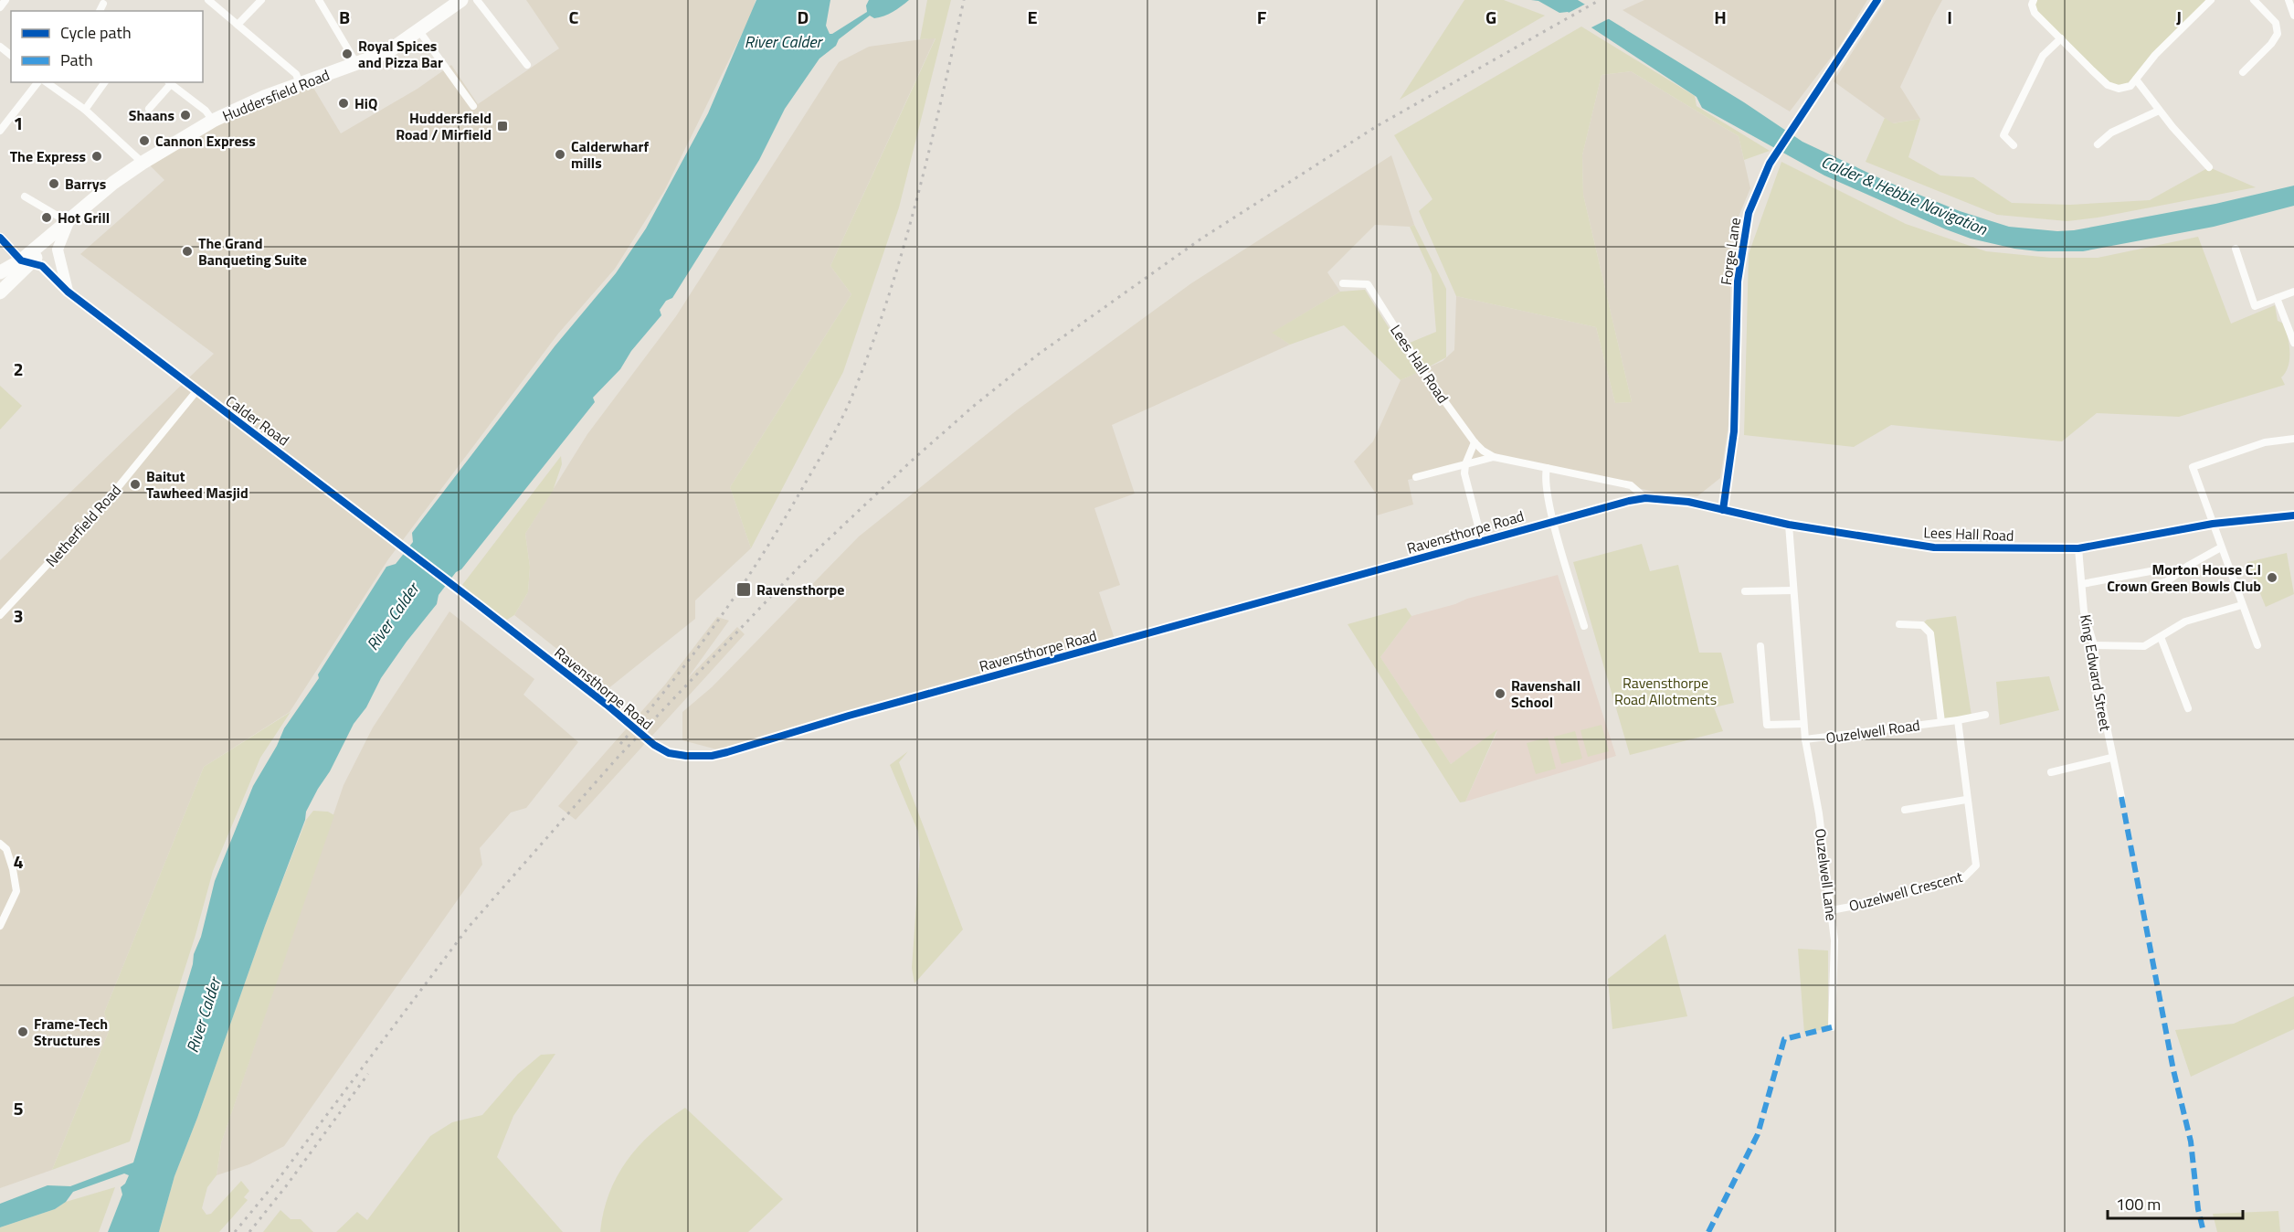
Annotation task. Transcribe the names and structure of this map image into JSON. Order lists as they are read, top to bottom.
{
  "streets": {
    "highway": ["Huddersfield Road"],
    "street": [
      "Forge Lane",
      "Lees Hall Road",
      "Calder Road",
      "Netherfield Road",
      "Ravensthorpe Road",
      "King Edward Street",
      "Ouzelwell Road",
      "Ouzelwell Lane",
      "Ouzelwell Crescent"
    ]
  },
  "crossings": [
    ["Huddersfield Road", "Calder Road"],
    ["Forge Lane", "Lees Hall Road"],
    ["Lees Hall Road", "Ravensthorpe Road"],
    ["Lees Hall Road", "King Edward Street"],
    ["Lees Hall Road", "Ouzelwell Lane"],
    ["Calder Road", "Netherfield Road"],
    ["Calder Road", "Ravensthorpe Road"],
    ["Ouzelwell Road", "Ouzelwell Lane"],
    ["Ouzelwell Road", "Ouzelwell Crescent"],
    ["Ouzelwell Lane", "Ouzelwell Crescent"]
  ],
  "water": ["River Calder", "Calder & Hebble Navigation"],
  "parks": ["Ravensthorpe Road Allotments"],
  "places": {
    "other": [
      "Royal Spices and Pizza Bar",
      "HiQ",
      "Shaans",
      "Cannon Express",
      "Calderwharf mills",
      "The Express",
      "Barrys",
      "Hot Grill",
      "The Grand Banqueting Suite",
      "Baitut Tawheed Masjid",
      "Morton House C.I Crown Green Bowls Club",
      "Ravenshall School",
      "Frame-Tech Structures"
    ],
    "transit": ["Huddersfield Road / Mirfield", "Ravensthorpe"]
  },
  "legend": ["Cycle path", "Path"],
  "scale_bar": "100 m",
  "grid": {
    "columns": [
      "B",
      "C",
      "D",
      "E",
      "F",
      "G",
      "H",
      "I",
      "J"
    ],
    "rows": [
      "1",
      "2",
      "3",
      "4",
      "5"
    ]
  }
}
